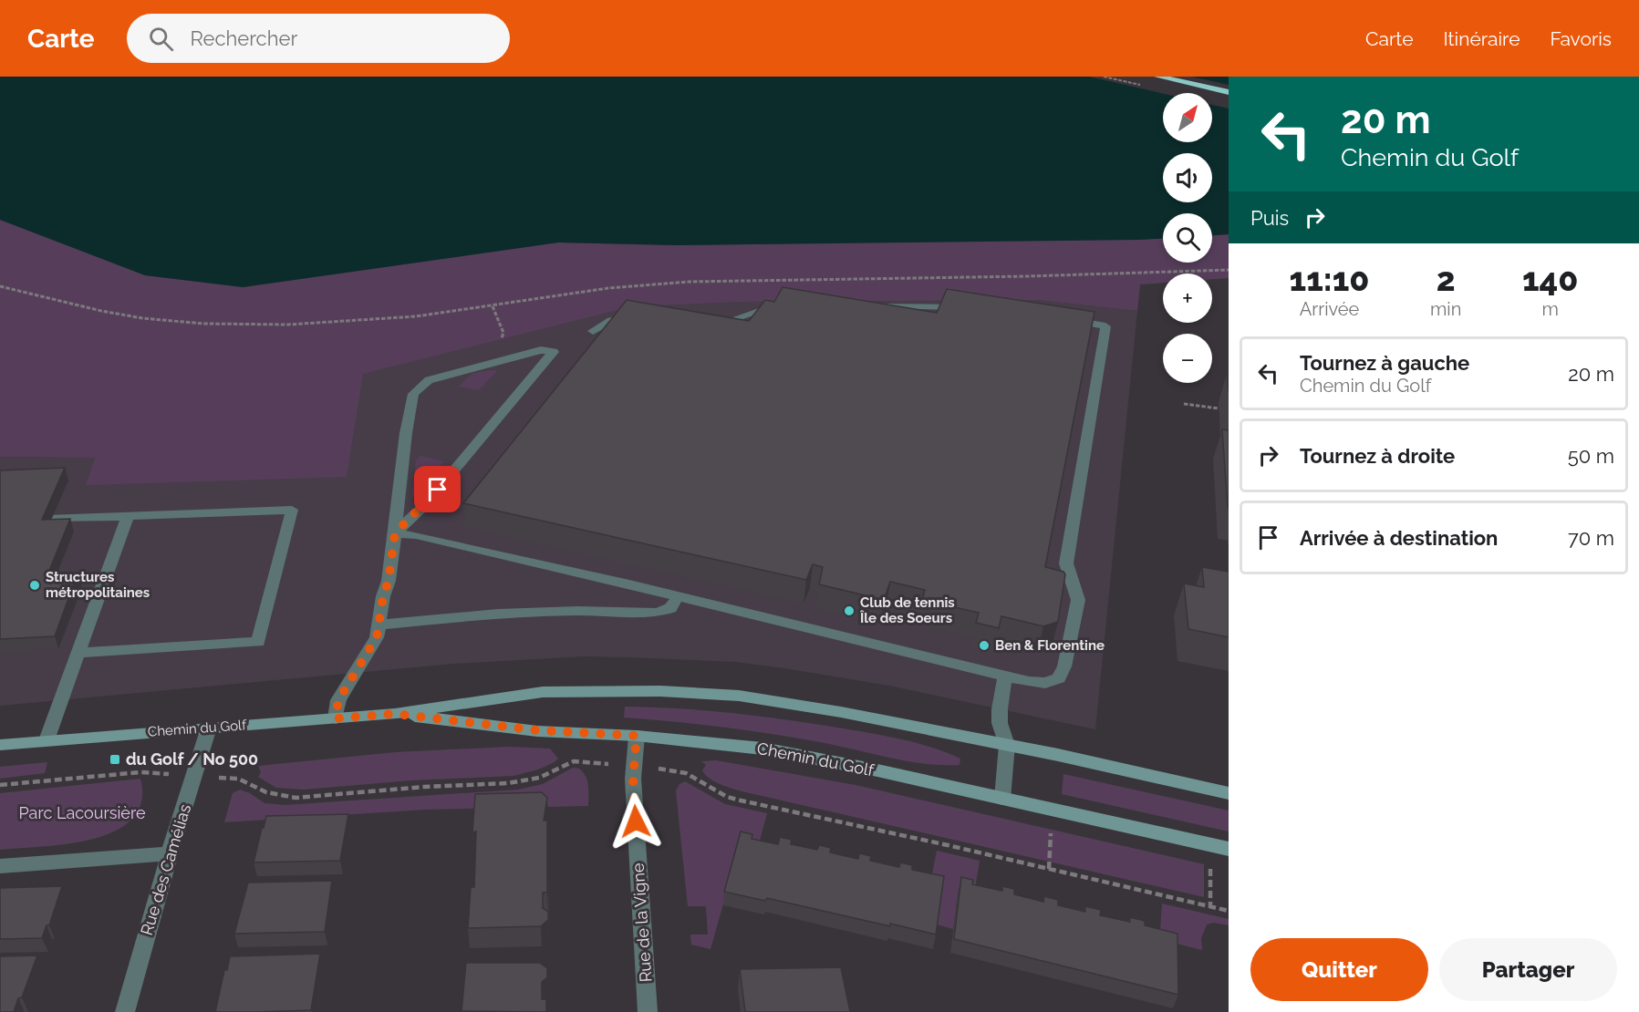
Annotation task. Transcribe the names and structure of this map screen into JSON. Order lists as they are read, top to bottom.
{
  "streets": {
    "street": ["Chemin du Golf", "Rue des Camélias", "Rue de la Vigne"]
  },
  "crossings": [
    ["Chemin du Golf", "Rue des Camélias"],
    ["Chemin du Golf", "Rue de la Vigne"]
  ],
  "parks": ["Parc Lacoursière"],
  "places": {
    "other": ["Structures métropolitaines", "Club de tennis Île des Soeurs", "Ben & Florentine"],
    "transit": ["du Golf / No 500"]
  },
  "north": "top right",
  "page": {
    "header": "Carte",
    "search": "Rechercher",
    "nav": ["Carte", "Itinéraire", "Favoris"],
    "turn": ["20 m", "Chemin du Golf"],
    "map_buttons": ["+", "−"],
    "then": "Puis",
    "eta": [
      "11:10",
      "Arrivée",
      "2",
      "min",
      "140",
      "m"
    ],
    "list": [
      {
        "name": "Tournez à gauche",
        "note": "Chemin du Golf",
        "value": "20 m"
      },
      {
        "name": "Tournez à droite",
        "value": "50 m"
      },
      {
        "name": "Arrivée à destination",
        "value": "70 m"
      }
    ],
    "buttons": ["Quitter", "Partager"]
  }
}
